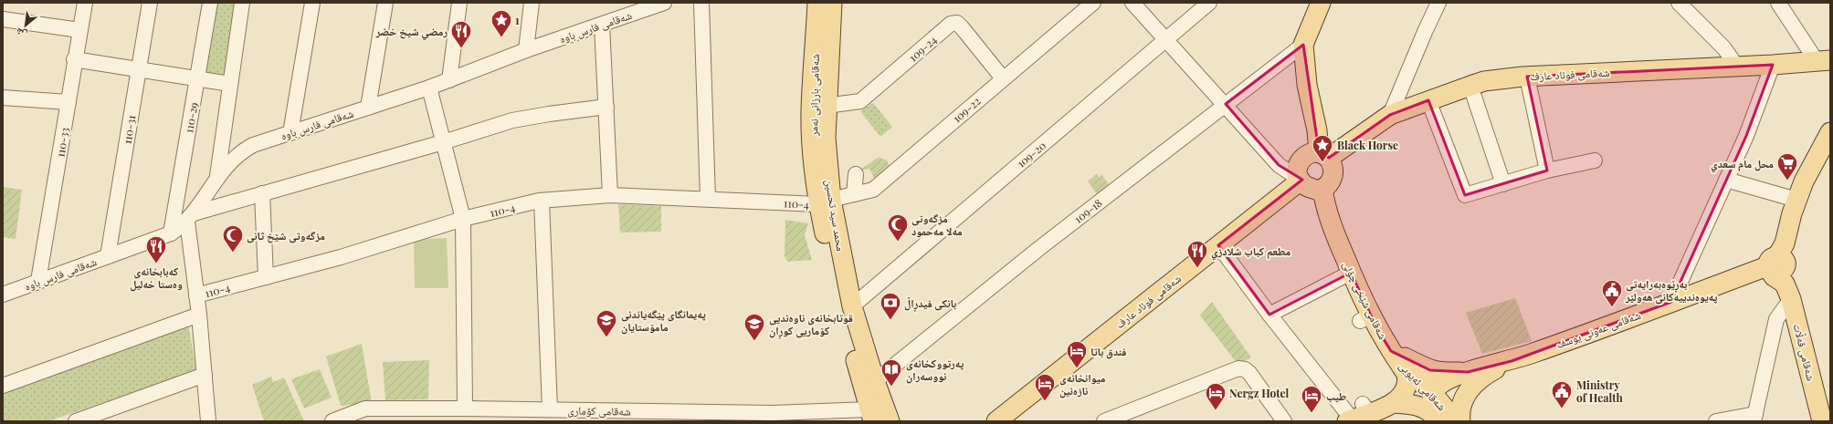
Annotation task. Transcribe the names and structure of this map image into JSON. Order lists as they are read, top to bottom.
{
  "streets": {
    "main road": [
      "شەقامی فوئاد عارف",
      "شەقامی بارزانی نەمر",
      "محمد سید تحسین",
      "شەقامی شێخی چۆلی",
      "شەقامی عەونی یوسف",
      "شەقامی قەڵات",
      "شەقامی ئەیوبی"
    ],
    "street": [
      "شەقامی فارس باوە",
      "109-24",
      "109-22",
      "110-29",
      "110-31",
      "110-33",
      "109-20",
      "110-4",
      "109-18",
      "شەقامی کۆماری"
    ]
  },
  "crossings": [
    ["شەقامی فارس باوە", "110-29"],
    ["شەقامی فارس باوە", "110-31"],
    ["شەقامی فارس باوە", "110-33"],
    ["109-24", "109-22"],
    ["109-24", "محمد سید تحسین"],
    ["شەقامی فوئاد عارف", "شەقامی شێخی چۆلی"],
    ["شەقامی بارزانی نەمر", "109-22"],
    ["شەقامی بارزانی نەمر", "110-4"],
    ["شەقامی بارزانی نەمر", "محمد سید تحسین"],
    ["شەقامی بارزانی نەمر", "شەقامی کۆماری"],
    ["109-22", "110-4"],
    ["109-22", "محمد سید تحسین"],
    ["109-20", "محمد سید تحسین"],
    ["110-4", "محمد سید تحسین"],
    ["109-18", "محمد سید تحسین"],
    ["شەقامی شێخی چۆلی", "شەقامی عەونی یوسف"],
    ["شەقامی شێخی چۆلی", "شەقامی ئەیوبی"],
    ["شەقامی عەونی یوسف", "شەقامی قەڵات"],
    ["شەقامی عەونی یوسف", "شەقامی ئەیوبی"]
  ],
  "places": {
    "place": ["1", "Black Horse"],
    "restaurant": ["رمضي شيخ خضر", "کەبابخانەی وەستا خەلیل", "مطعم كباب شلادزي"],
    "supermarket": ["محل مام سعدي"],
    "mosque": ["مزگەوتی مەلا مەحمود", "مزگەوتی شێخ ثانی"],
    "public building": ["بەڕێوەبەرایەتی پەیوەندییەکانی هەولێر", "Ministry of Health"],
    "bank": ["بانکی فیدڕاڵ"],
    "school or university": ["پەیمانگای پێگەیاندنی مامۆستایان", "قوتابخانەی ناوەندیی کۆماریی کوڕان"],
    "hotel": [
      "فندق باتا",
      "میوانخانەی نازەنین",
      "Nergz Hotel",
      "طيب"
    ],
    "library": ["پەرتووکخانەی نووسەران"]
  },
  "north": "bottom left"
}
